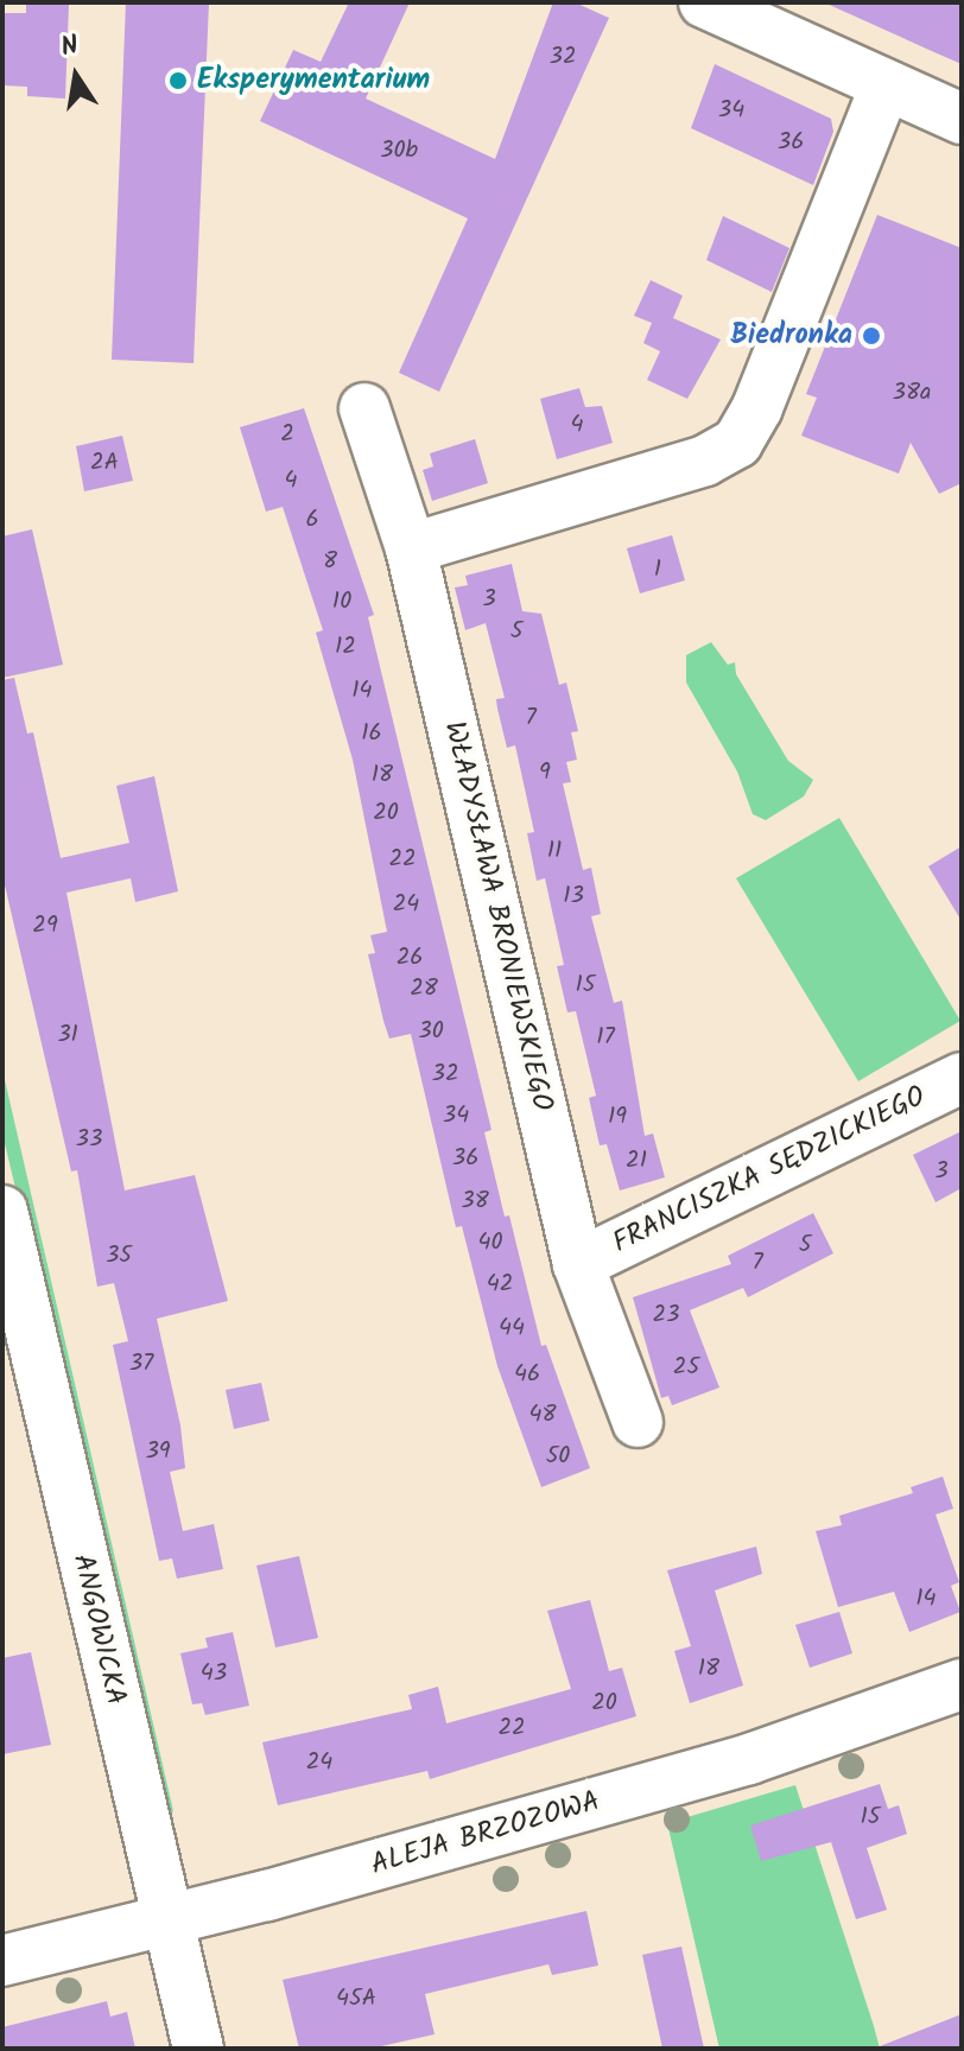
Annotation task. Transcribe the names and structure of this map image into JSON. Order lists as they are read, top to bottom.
{
  "streets": {
    "street": [
      "WŁADYSŁAWA BRONIEWSKIEGO",
      "FRANCISZKA SĘDZICKIEGO",
      "ANGOWICKA",
      "ALEJA BRZOZOWA"
    ]
  },
  "crossings": [
    ["WŁADYSŁAWA BRONIEWSKIEGO", "FRANCISZKA SĘDZICKIEGO"],
    ["ANGOWICKA", "ALEJA BRZOZOWA"]
  ],
  "places": ["Eksperymentarium", "Biedronka"],
  "house_numbers": [
    "32",
    "34",
    "36",
    "30b",
    "38a",
    "4",
    "2",
    "2A",
    "4",
    "6",
    "8",
    "1",
    "3",
    "10",
    "5",
    "12",
    "14",
    "7",
    "16",
    "9",
    "18",
    "20",
    "11",
    "22",
    "13",
    "24",
    "29",
    "26",
    "15",
    "28",
    "30",
    "31",
    "17",
    "32",
    "34",
    "19",
    "33",
    "36",
    "21",
    "3",
    "38",
    "40",
    "5",
    "35",
    "7",
    "42",
    "23",
    "44",
    "37",
    "25",
    "46",
    "48",
    "39",
    "50",
    "14",
    "18",
    "43",
    "20",
    "22",
    "24",
    "15",
    "45A"
  ],
  "north": "top"
}
